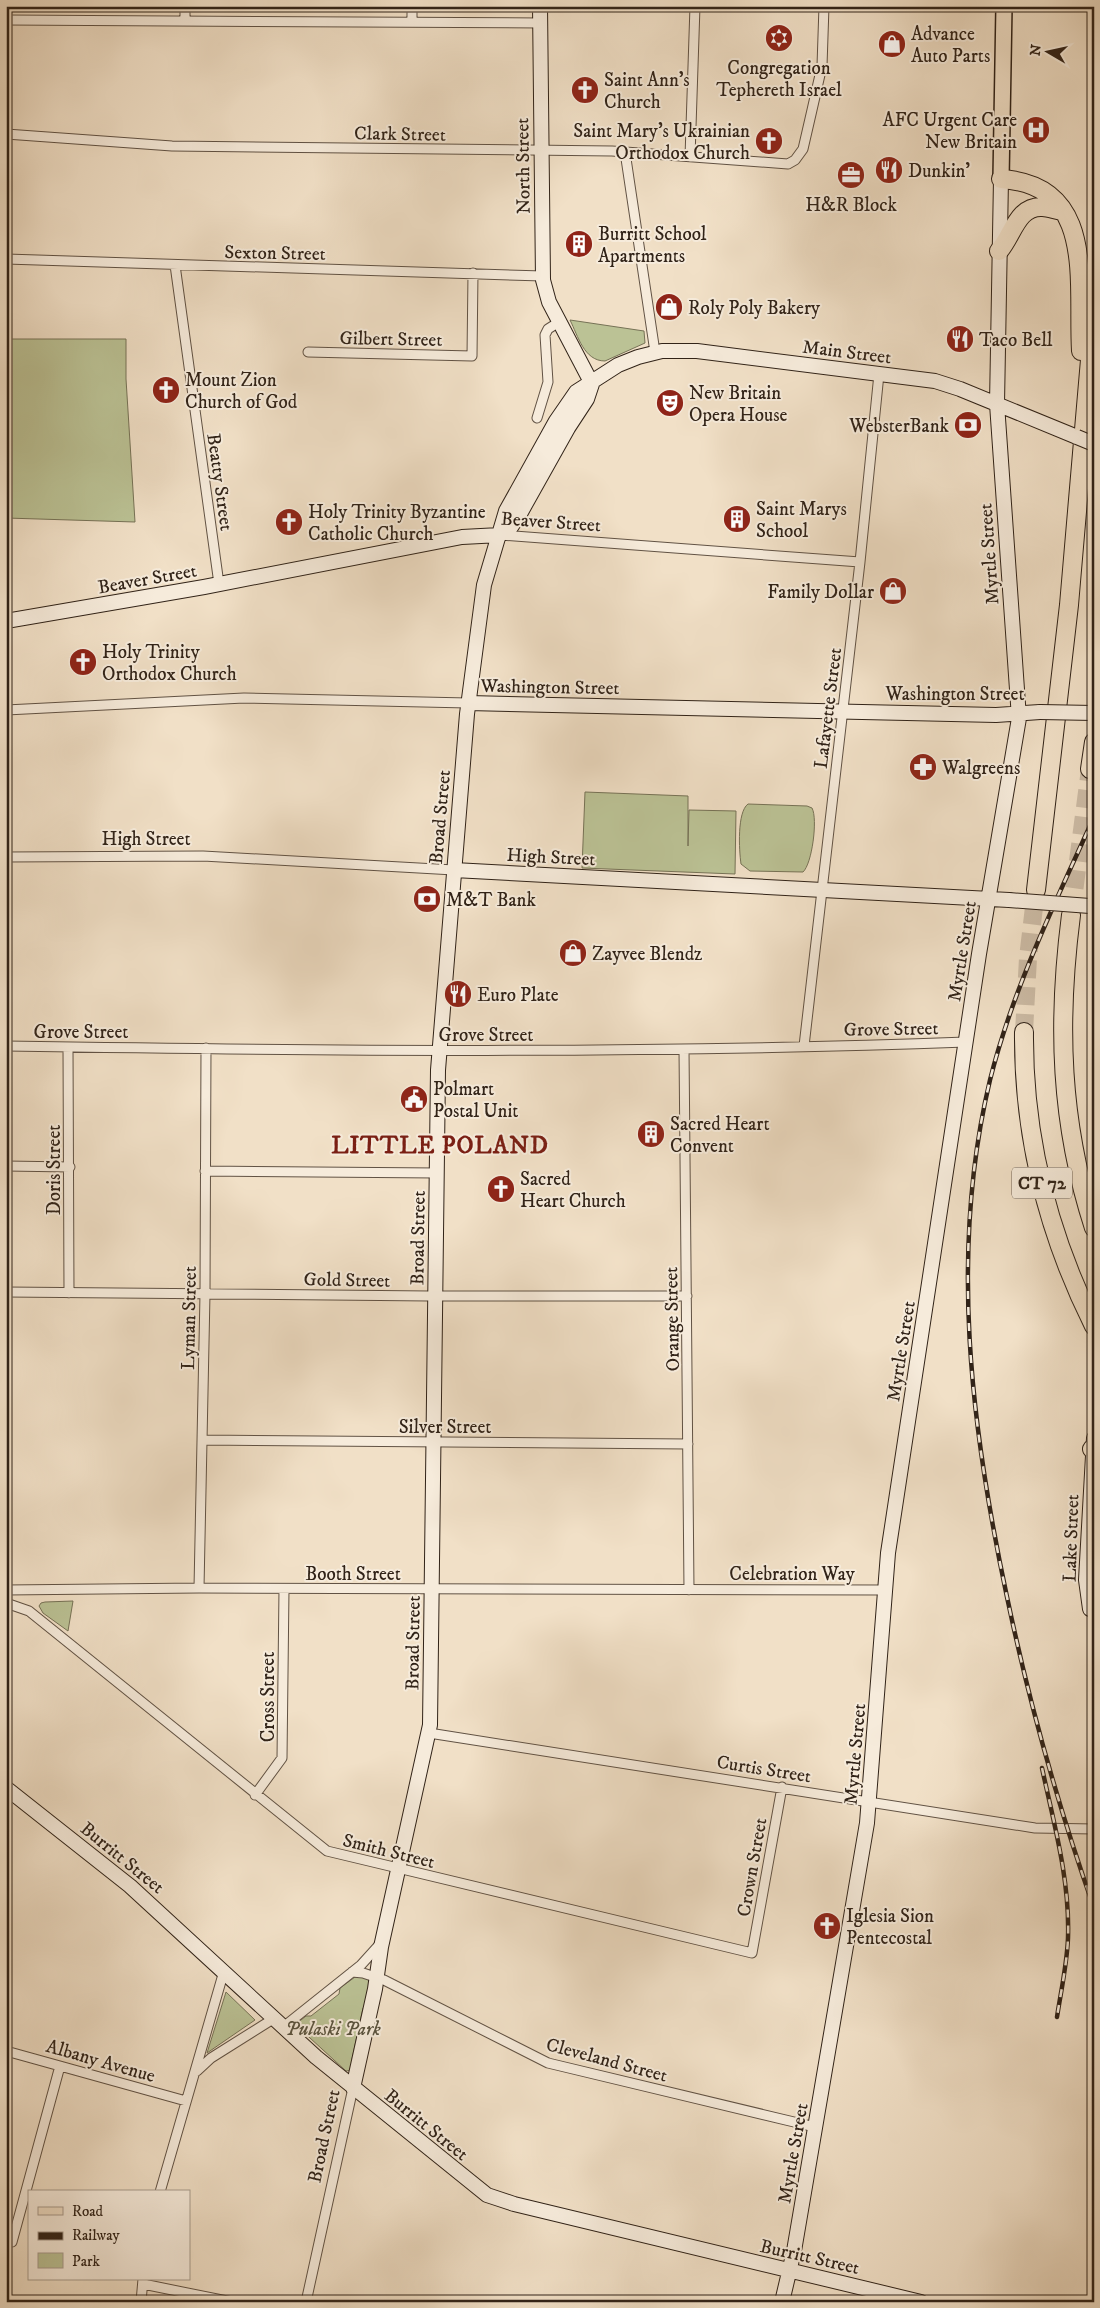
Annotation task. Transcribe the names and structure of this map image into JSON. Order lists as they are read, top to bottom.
{
  "streets": {
    "highway": ["CT 72"],
    "street": [
      "Clark Street",
      "North Street",
      "Sexton Street",
      "Gilbert Street",
      "Main Street",
      "Beatty Street",
      "Beaver Street",
      "Myrtle Street",
      "Washington Street",
      "Lafayette Street",
      "Broad Street",
      "High Street",
      "Grove Street",
      "Doris Street",
      "Gold Street",
      "Lyman Street",
      "Orange Street",
      "Silver Street",
      "Lake Street",
      "Booth Street",
      "Celebration Way",
      "Cross Street",
      "Curtis Street",
      "Smith Street",
      "Burritt Street",
      "Crown Street",
      "Cleveland Street",
      "Albany Avenue"
    ]
  },
  "crossings": [
    ["Clark Street", "North Street"],
    ["North Street", "Sexton Street"],
    ["North Street", "Main Street"],
    ["Sexton Street", "Gilbert Street"],
    ["Sexton Street", "Beatty Street"],
    ["Main Street", "Beaver Street"],
    ["Main Street", "Myrtle Street"],
    ["Main Street", "Lafayette Street"],
    ["Main Street", "Broad Street"],
    ["Beatty Street", "Beaver Street"],
    ["Beaver Street", "Lafayette Street"],
    ["Beaver Street", "Broad Street"],
    ["Myrtle Street", "Washington Street"],
    ["Myrtle Street", "High Street"],
    ["Myrtle Street", "Grove Street"],
    ["Myrtle Street", "Celebration Way"],
    ["Myrtle Street", "Curtis Street"],
    ["Myrtle Street", "Burritt Street"],
    ["Myrtle Street", "Cleveland Street"],
    ["Washington Street", "Lafayette Street"],
    ["Washington Street", "Broad Street"],
    ["Lafayette Street", "High Street"],
    ["Lafayette Street", "Grove Street"],
    ["Broad Street", "High Street"],
    ["Broad Street", "Grove Street"],
    ["Broad Street", "Gold Street"],
    ["Broad Street", "Silver Street"],
    ["Broad Street", "Booth Street"],
    ["Broad Street", "Curtis Street"],
    ["Broad Street", "Smith Street"],
    ["Broad Street", "Burritt Street"],
    ["Broad Street", "Cleveland Street"],
    ["Grove Street", "Doris Street"],
    ["Grove Street", "Lyman Street"],
    ["Grove Street", "Orange Street"],
    ["Doris Street", "Gold Street"],
    ["Gold Street", "Lyman Street"],
    ["Gold Street", "Orange Street"],
    ["Lyman Street", "Silver Street"],
    ["Lyman Street", "Booth Street"],
    ["Orange Street", "Silver Street"],
    ["Orange Street", "Booth Street"],
    ["Booth Street", "Celebration Way"],
    ["Booth Street", "Cross Street"],
    ["Cross Street", "Smith Street"],
    ["Curtis Street", "Crown Street"],
    ["Smith Street", "Crown Street"]
  ],
  "districts": ["LITTLE POLAND"],
  "parks": ["Pulaski Park"],
  "places": {
    "synagogue": ["Congregation Tephereth Israel"],
    "shop": [
      "Advance Auto Parts",
      "Roly Poly Bakery",
      "Family Dollar",
      "Zayvee Blendz"
    ],
    "church": [
      "Saint Ann's Church",
      "Saint Mary's Ukrainian Orthodox Church",
      "Mount Zion Church of God",
      "Holy Trinity Byzantine Catholic Church",
      "Holy Trinity Orthodox Church",
      "Sacred Heart Church",
      "Iglesia Sion Pentecostal"
    ],
    "hospital": ["AFC Urgent Care New Britain"],
    "restaurant": ["Dunkin'", "Taco Bell", "Euro Plate"],
    "office": ["H&R Block"],
    "building": ["Burritt School Apartments", "Saint Marys School", "Sacred Heart Convent"],
    "theatre": ["New Britain Opera House"],
    "bank": ["WebsterBank", "M&T Bank"],
    "pharmacy": ["Walgreens"],
    "public building": ["Polmart Postal Unit"]
  },
  "legend": ["Road", "Railway", "Park"],
  "north": "left"
}
